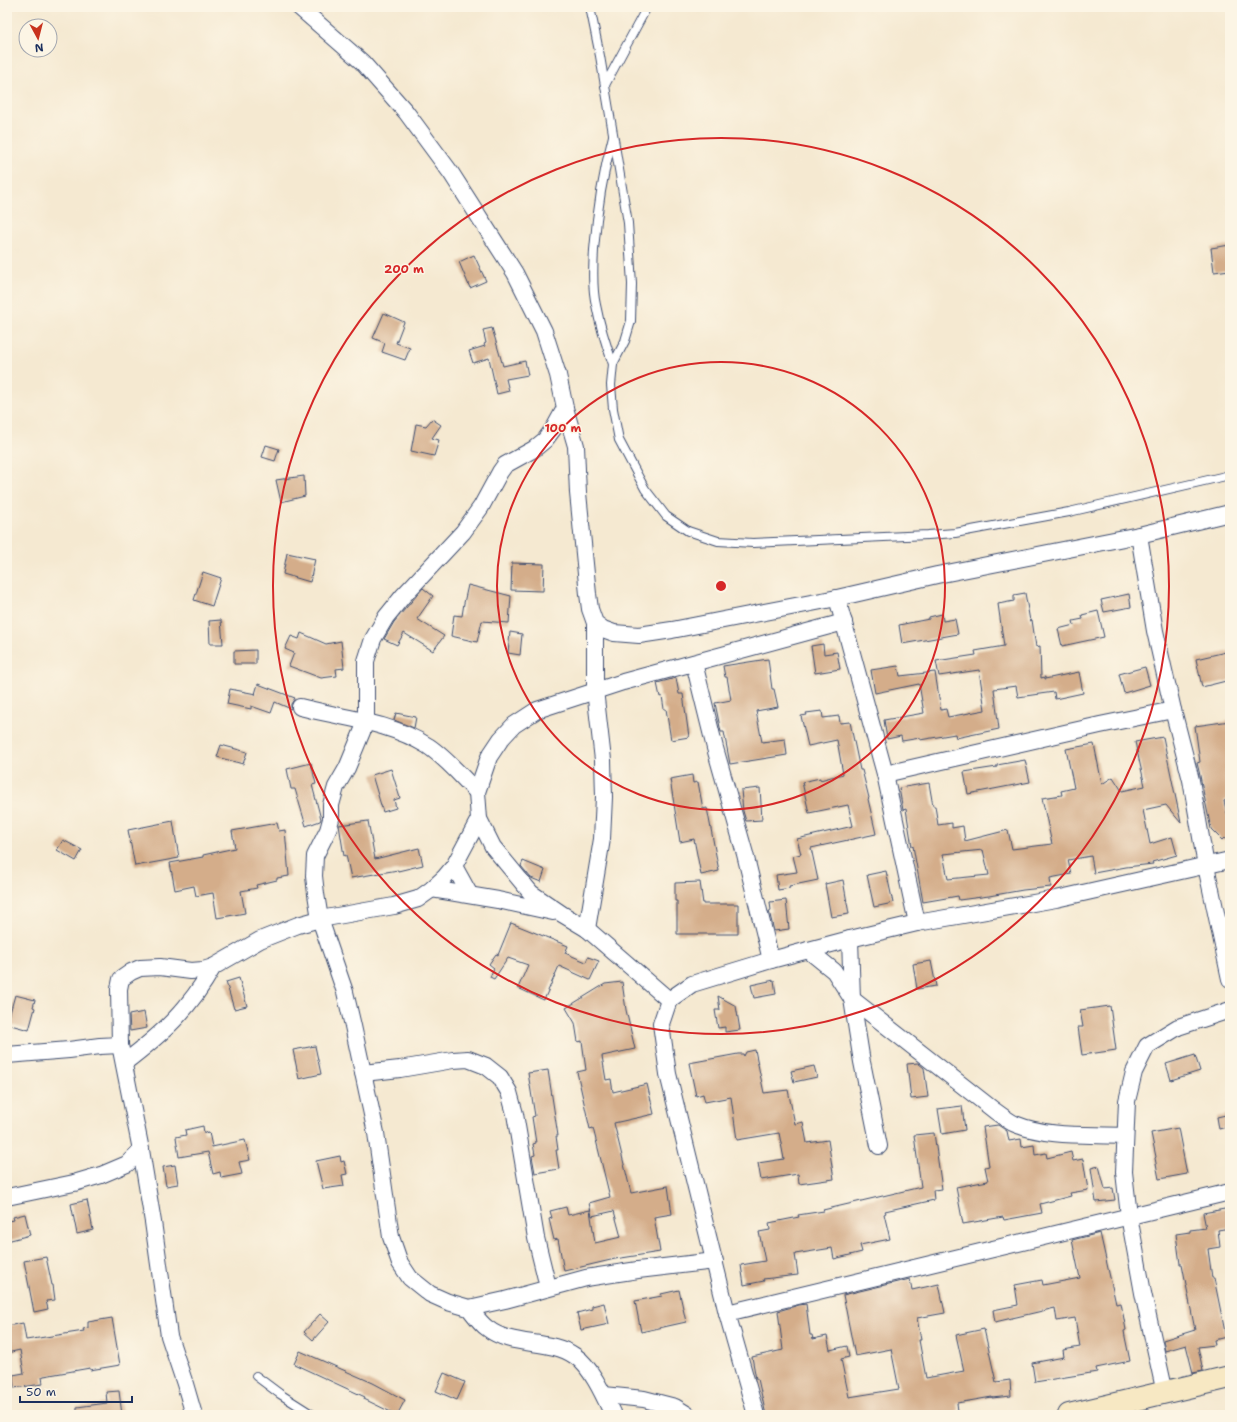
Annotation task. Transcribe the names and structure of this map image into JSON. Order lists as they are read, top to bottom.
{
  "scale_bar": "50 m",
  "north": "bottom",
  "rings": ["200 m", "100 m"]
}
